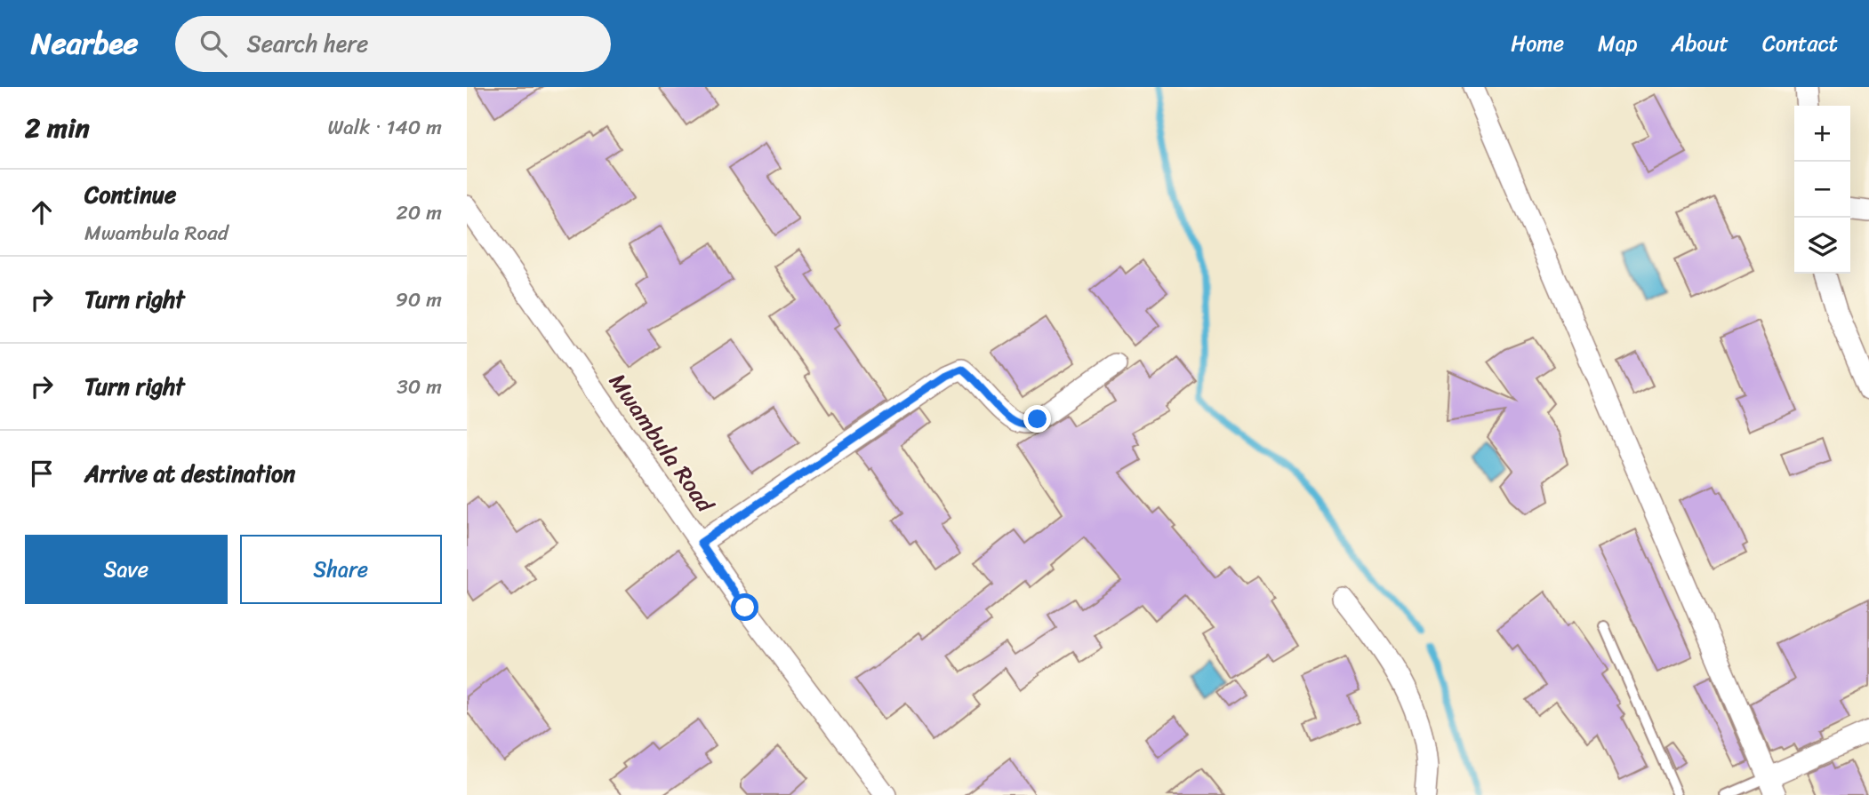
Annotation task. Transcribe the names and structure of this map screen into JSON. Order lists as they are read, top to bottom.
{
  "streets": {
    "street": ["Mwambula Road"]
  },
  "page": {
    "header": "Nearbee",
    "search": "Search here",
    "nav": [
      "Home",
      "Map",
      "About",
      "Contact"
    ],
    "heading": ["2 min", "Walk · 140 m"],
    "map_buttons": ["+", "−"],
    "list": [
      ["Continue", "Mwambula Road", "20 m"],
      ["Turn right", "90 m"],
      ["Turn right", "30 m"],
      "Arrive at destination"
    ],
    "buttons": ["Save", "Share"]
  }
}
